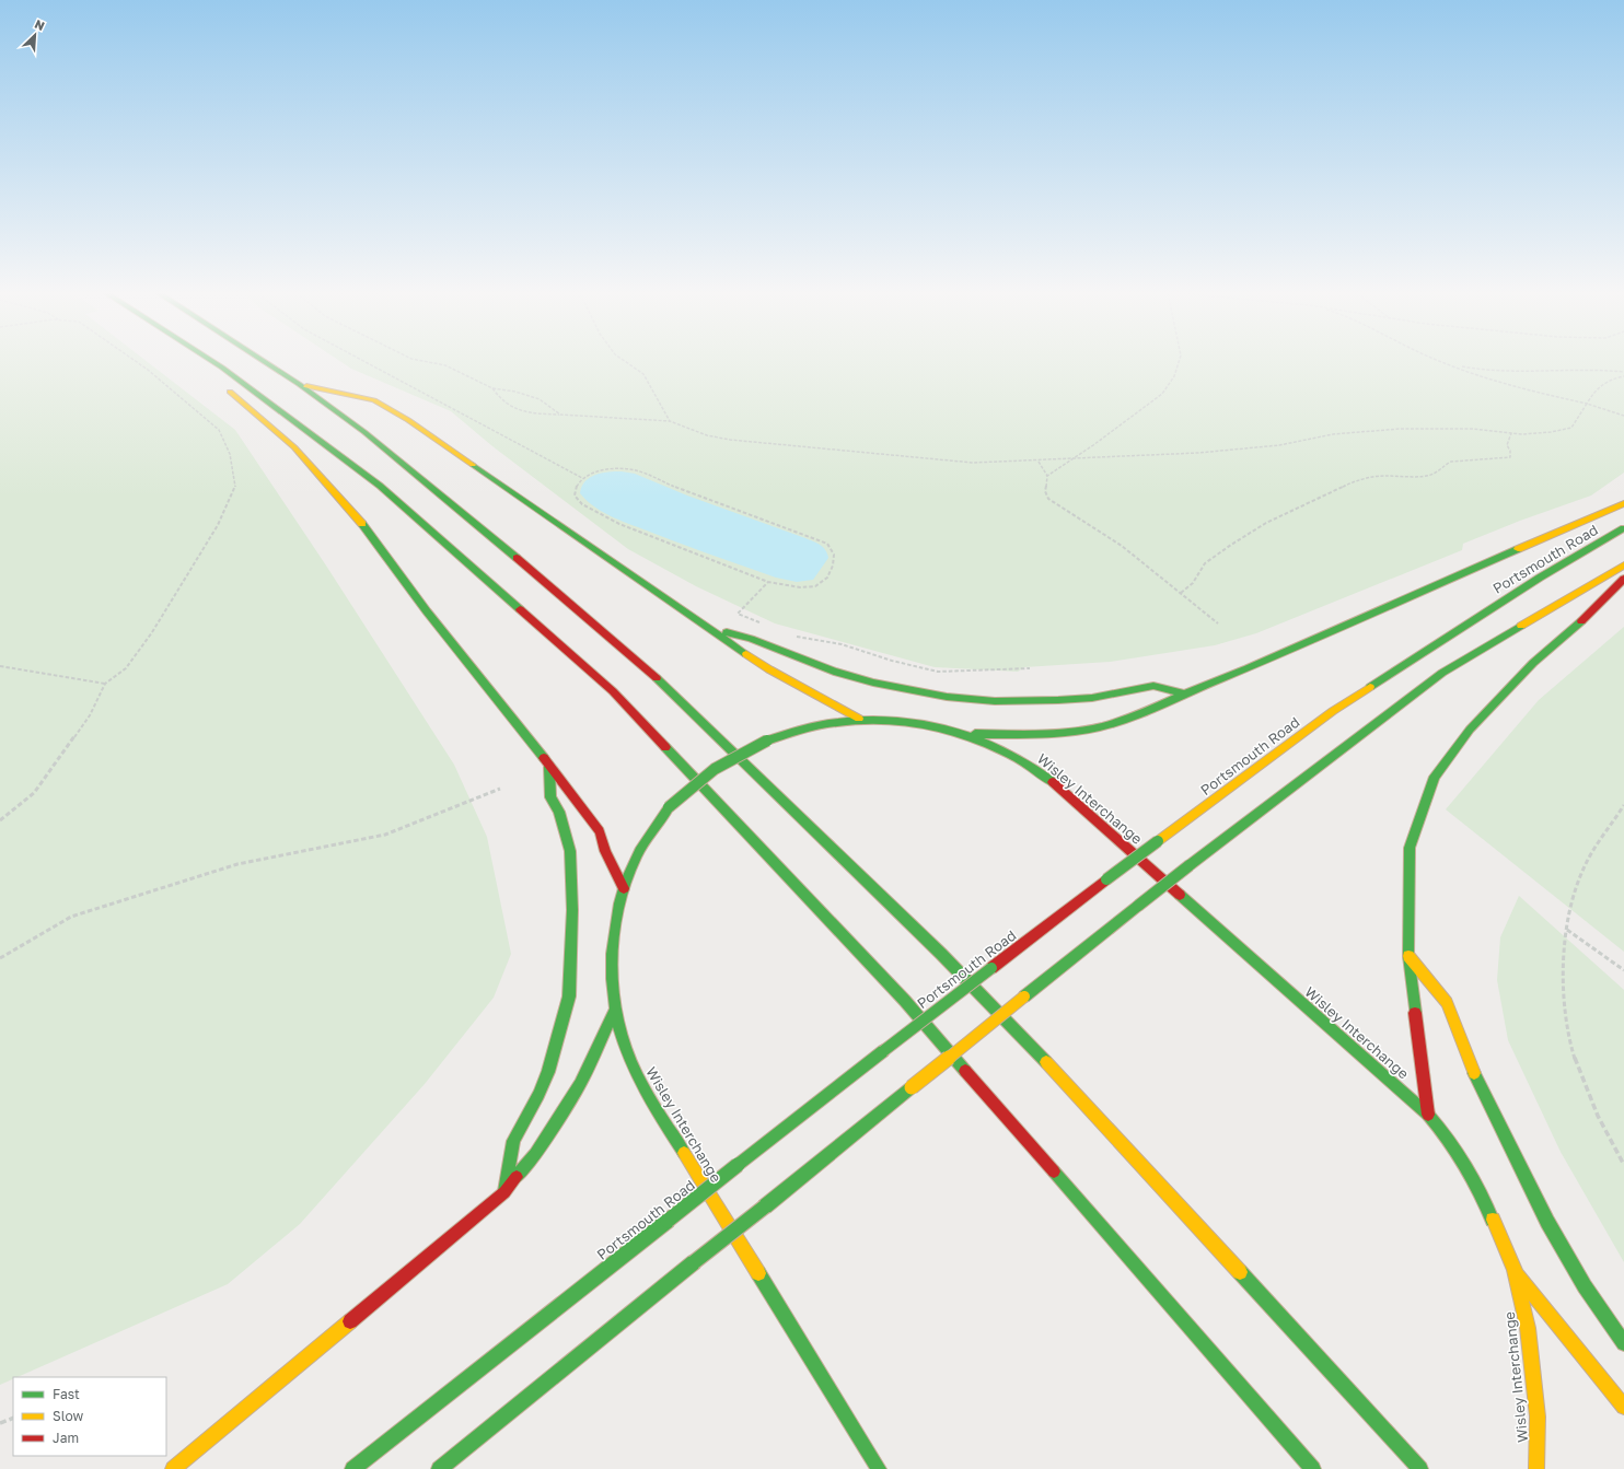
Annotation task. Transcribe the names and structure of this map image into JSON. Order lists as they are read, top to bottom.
{
  "streets": {
    "highway": ["Portsmouth Road", "Wisley Interchange"]
  },
  "legend": ["Fast", "Slow", "Jam"],
  "north": "top right"
}
